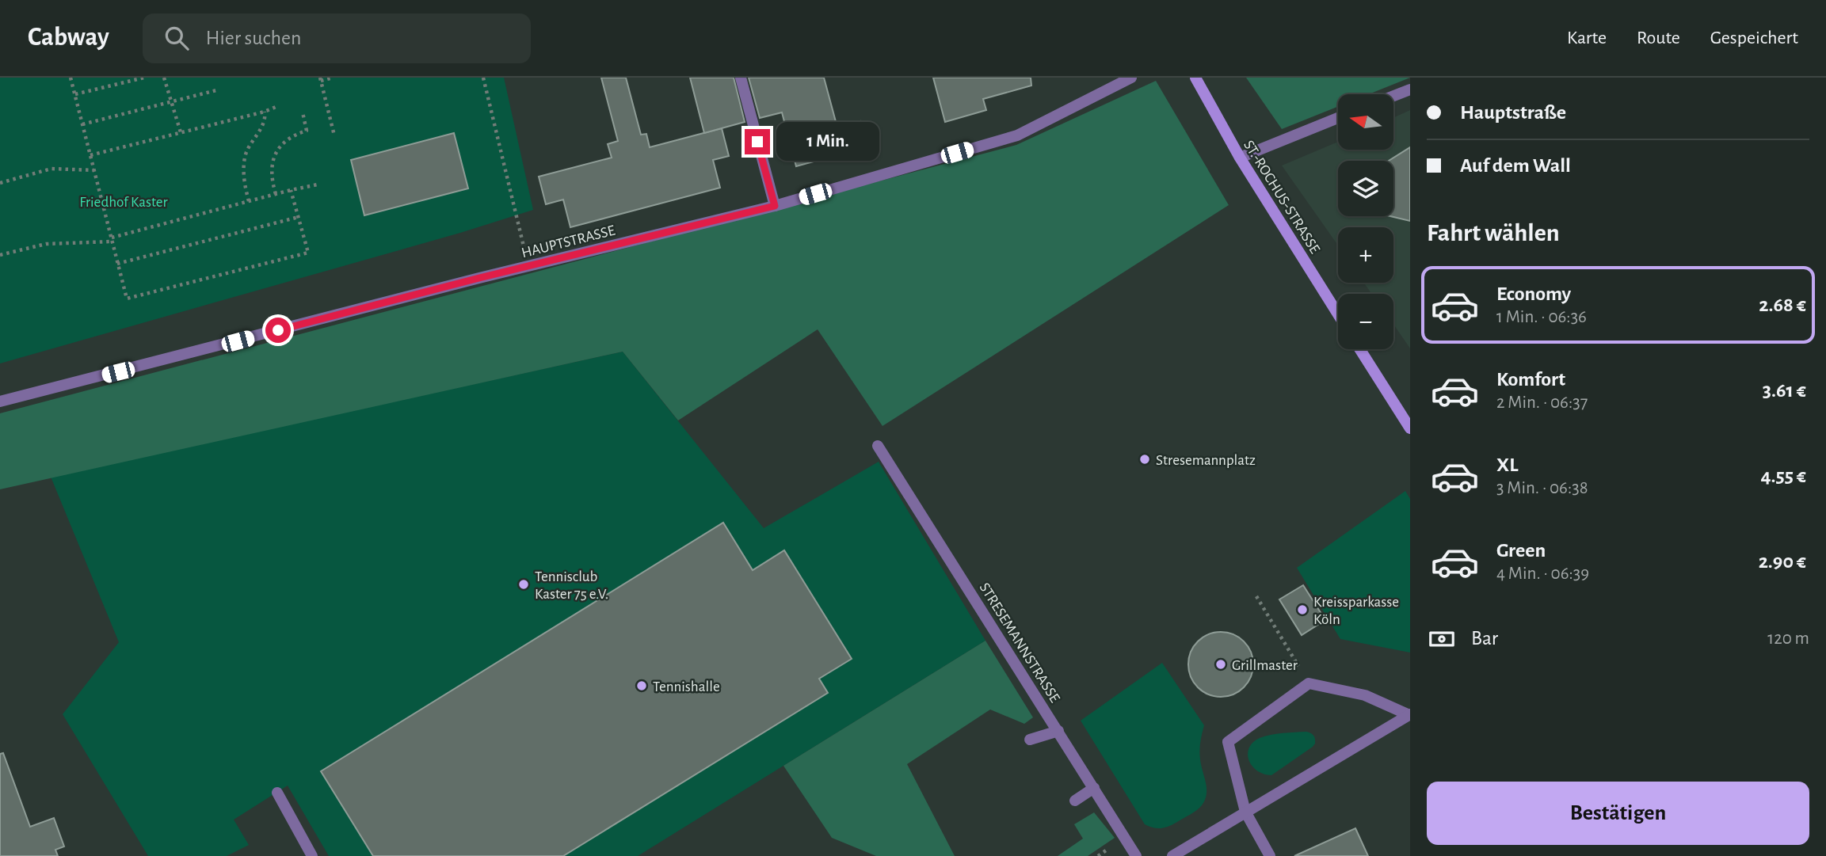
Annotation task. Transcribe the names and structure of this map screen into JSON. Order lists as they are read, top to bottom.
{
  "streets": {
    "street": ["ST.-ROCHUS-STRASSE", "HAUPTSTRASSE", "STRESEMANNSTRASSE"]
  },
  "parks": ["Friedhof Kaster"],
  "places": [
    "Stresemannplatz",
    "Tennisclub Kaster 75 e.V.",
    "Kreissparkasse Köln",
    "Grillmaster",
    "Tennishalle"
  ],
  "north": "left",
  "page": {
    "header": "Cabway",
    "search": "Hier suchen",
    "nav": ["Karte", "Route", "Gespeichert"],
    "banner": ["Hauptstraße", "Auf dem Wall"],
    "map_buttons": ["+", "−"],
    "bubble": "1 Min.",
    "heading": "Fahrt wählen",
    "list": [
      {
        "name": "Economy",
        "note": "1 Min. · 06:36",
        "value": "2.68 €"
      },
      {
        "name": "Komfort",
        "note": "2 Min. · 06:37",
        "value": "3.61 €"
      },
      {
        "name": "XL",
        "note": "3 Min. · 06:38",
        "value": "4.55 €"
      },
      {
        "name": "Green",
        "note": "4 Min. · 06:39",
        "value": "2.90 €"
      }
    ],
    "pay": ["Bar", "120 m"],
    "buttons": "Bestätigen"
  }
}
